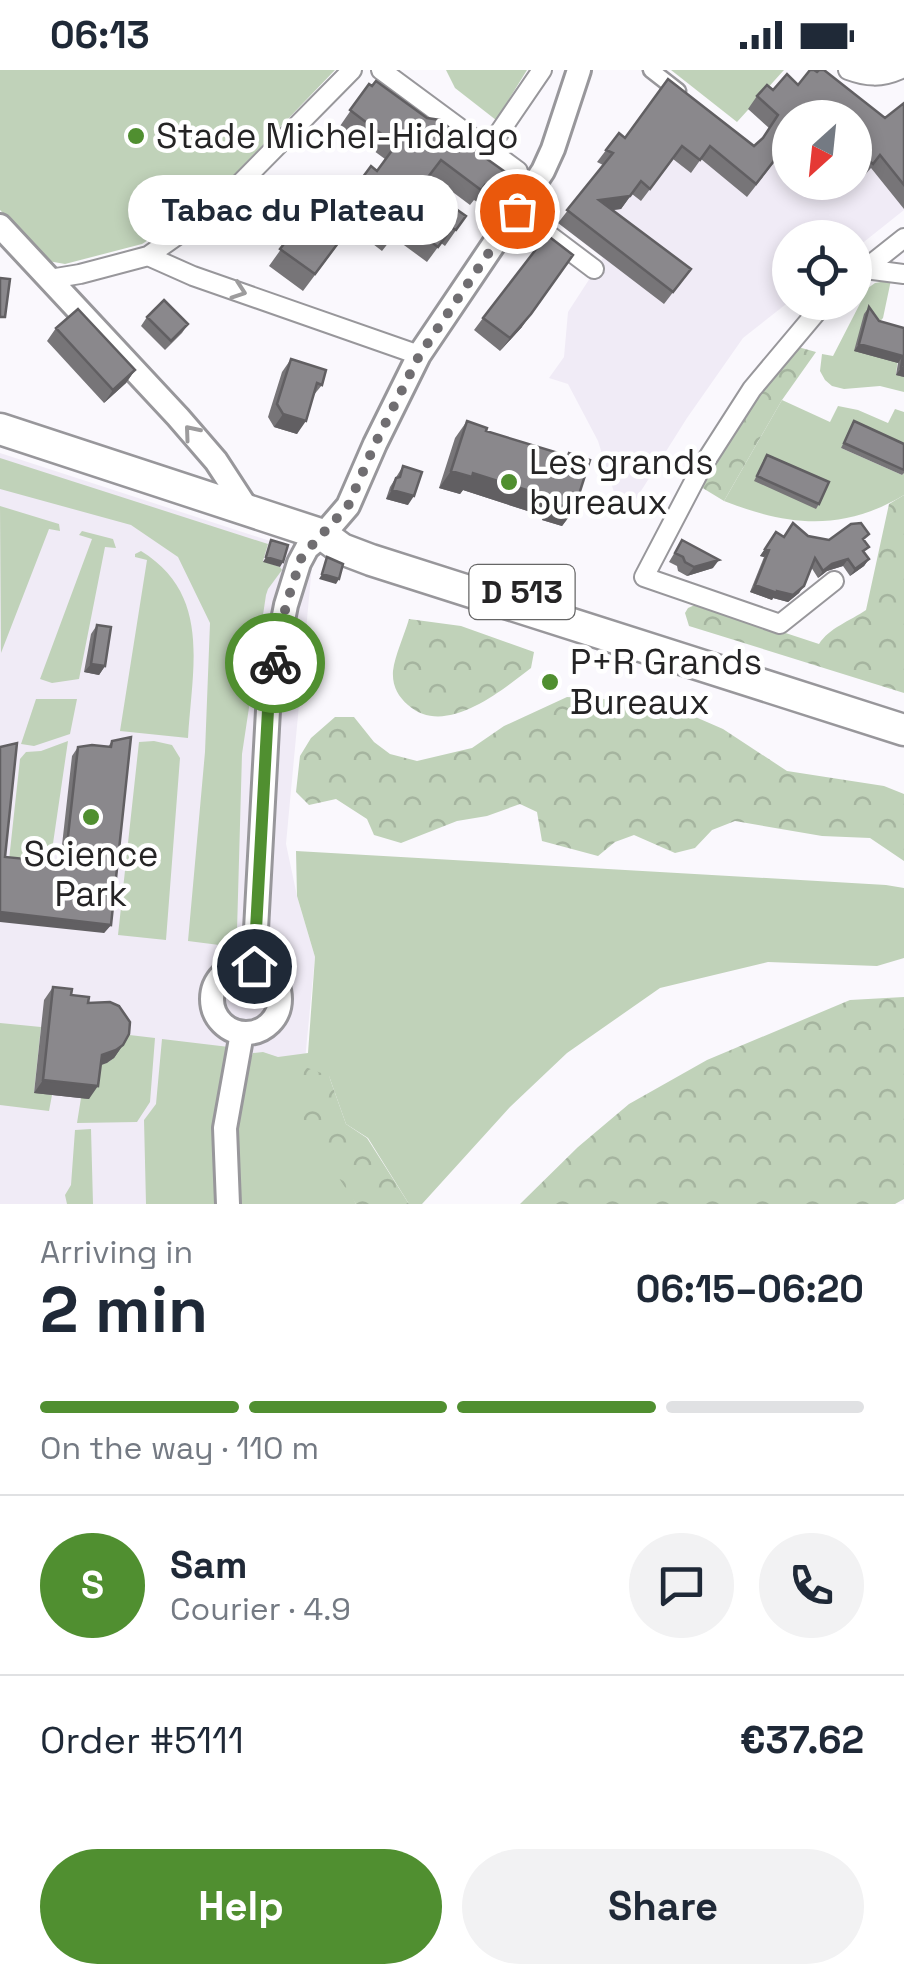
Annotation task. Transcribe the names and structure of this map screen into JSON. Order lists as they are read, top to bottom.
{
  "streets": {
    "main road": ["D 513"]
  },
  "places": [
    "Stade Michel-Hidalgo",
    "Tabac du Plateau",
    "Les grands bureaux",
    "P+R Grands Bureaux",
    "Science Park"
  ],
  "north": "bottom left",
  "page": {
    "status": "06:13",
    "bubble": "Tabac du Plateau",
    "heading": ["2 min", "Arriving in", "06:15–06:20"],
    "panel": [
      "Sam",
      "Courier · 4.9",
      "Order #5111",
      "€37.62"
    ],
    "bar": "On the way · 110 m",
    "round": "S",
    "buttons": ["Help", "Share"]
  }
}
